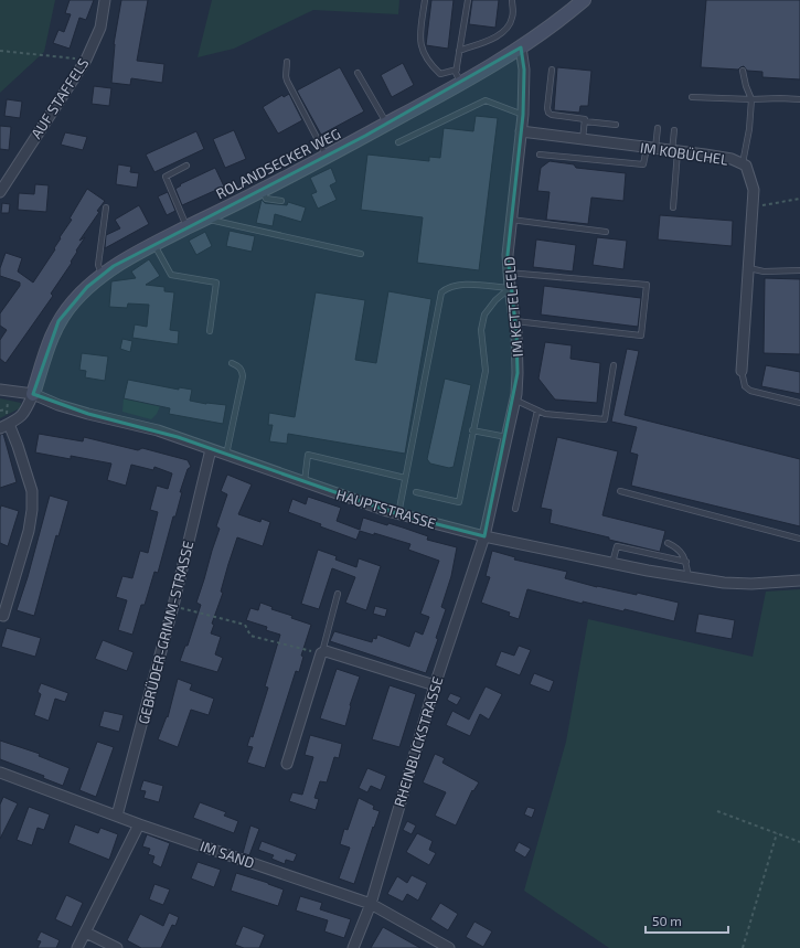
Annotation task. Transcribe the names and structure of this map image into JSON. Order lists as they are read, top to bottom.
{
  "streets": {
    "street": [
      "AUF STAFFELS",
      "IM KOBÜCHEL",
      "ROLANDSECKER WEG",
      "IM KETTELFELD",
      "HAUPTSTRASSE",
      "GEBRÜDER-GRIMM-STRASSE",
      "RHEINBLICKSTRASSE",
      "IM SAND"
    ]
  },
  "crossings": [
    ["IM KOBÜCHEL", "IM KETTELFELD"],
    ["ROLANDSECKER WEG", "IM KETTELFELD"],
    ["ROLANDSECKER WEG", "HAUPTSTRASSE"],
    ["IM KETTELFELD", "HAUPTSTRASSE"],
    ["IM KETTELFELD", "RHEINBLICKSTRASSE"],
    ["HAUPTSTRASSE", "GEBRÜDER-GRIMM-STRASSE"],
    ["HAUPTSTRASSE", "RHEINBLICKSTRASSE"],
    ["GEBRÜDER-GRIMM-STRASSE", "IM SAND"],
    ["RHEINBLICKSTRASSE", "IM SAND"]
  ],
  "scale_bar": "50 m"
}
